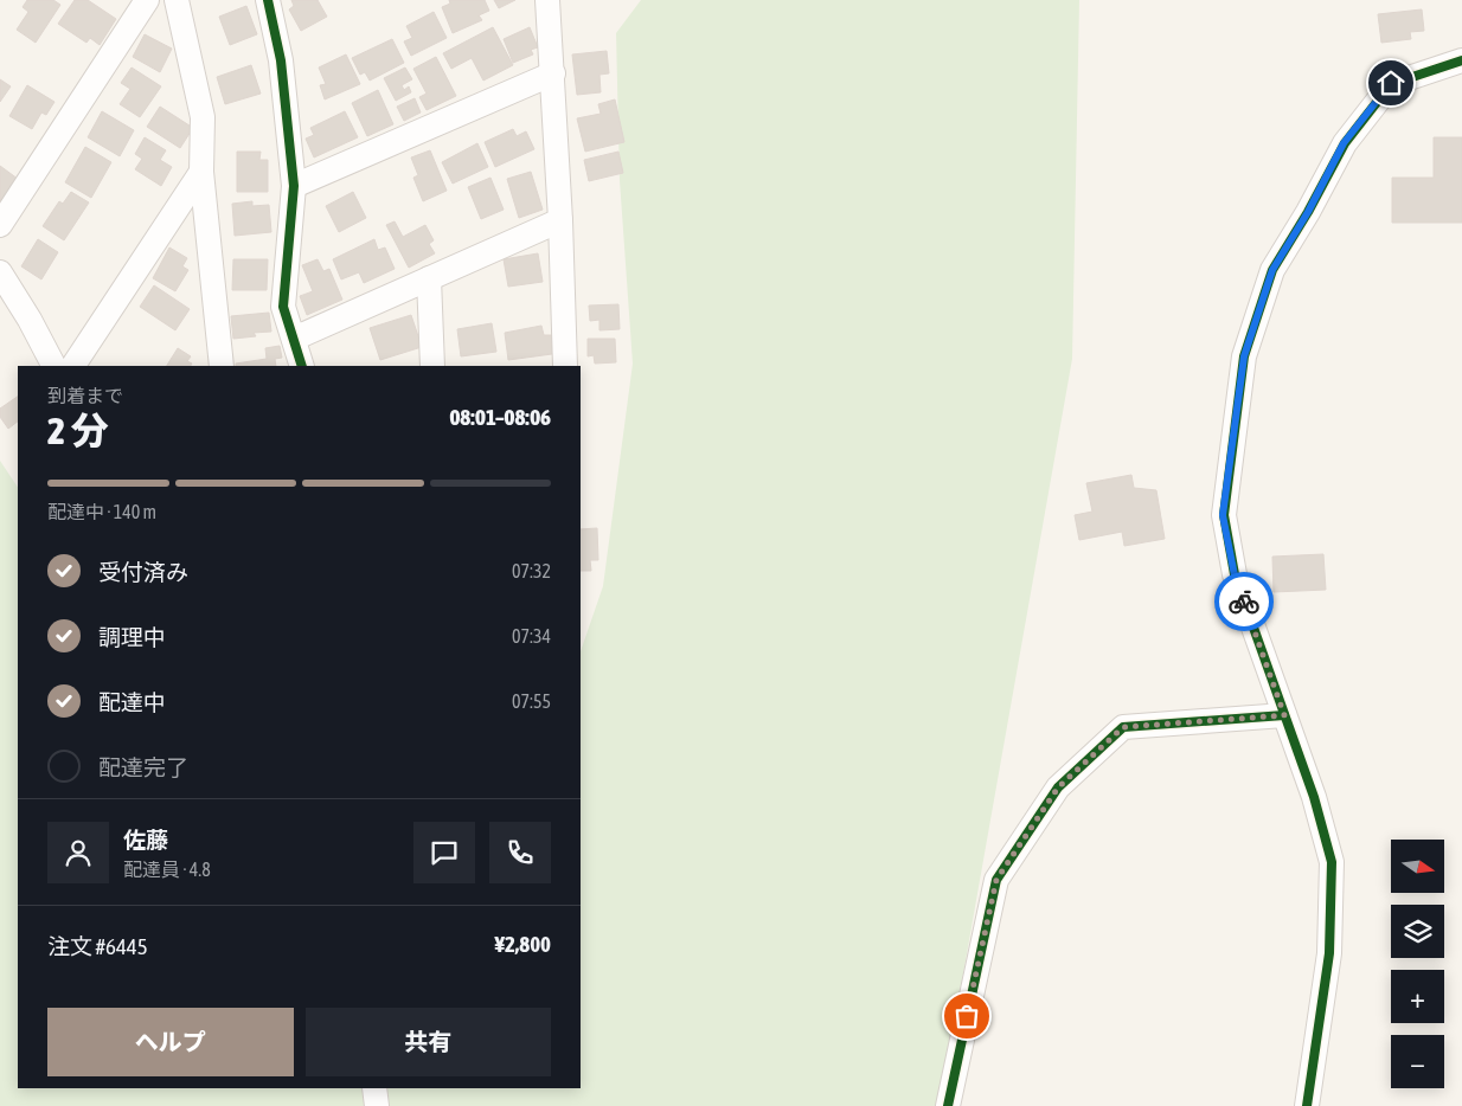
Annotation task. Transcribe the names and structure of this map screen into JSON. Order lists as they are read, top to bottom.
{
  "north": "right",
  "page": {
    "heading": ["2 分", "到着まで", "08:01–08:06"],
    "panel": [
      "佐藤",
      "配達員 · 4.8",
      "注文 #6445",
      "¥2,800"
    ],
    "bar": "配達中 · 140 m",
    "list": [
      ["受付済み", "07:32"],
      ["調理中", "07:34"],
      ["配達中", "07:55"],
      "配達完了"
    ],
    "map_buttons": ["+", "−"],
    "buttons": ["ヘルプ", "共有"]
  }
}
